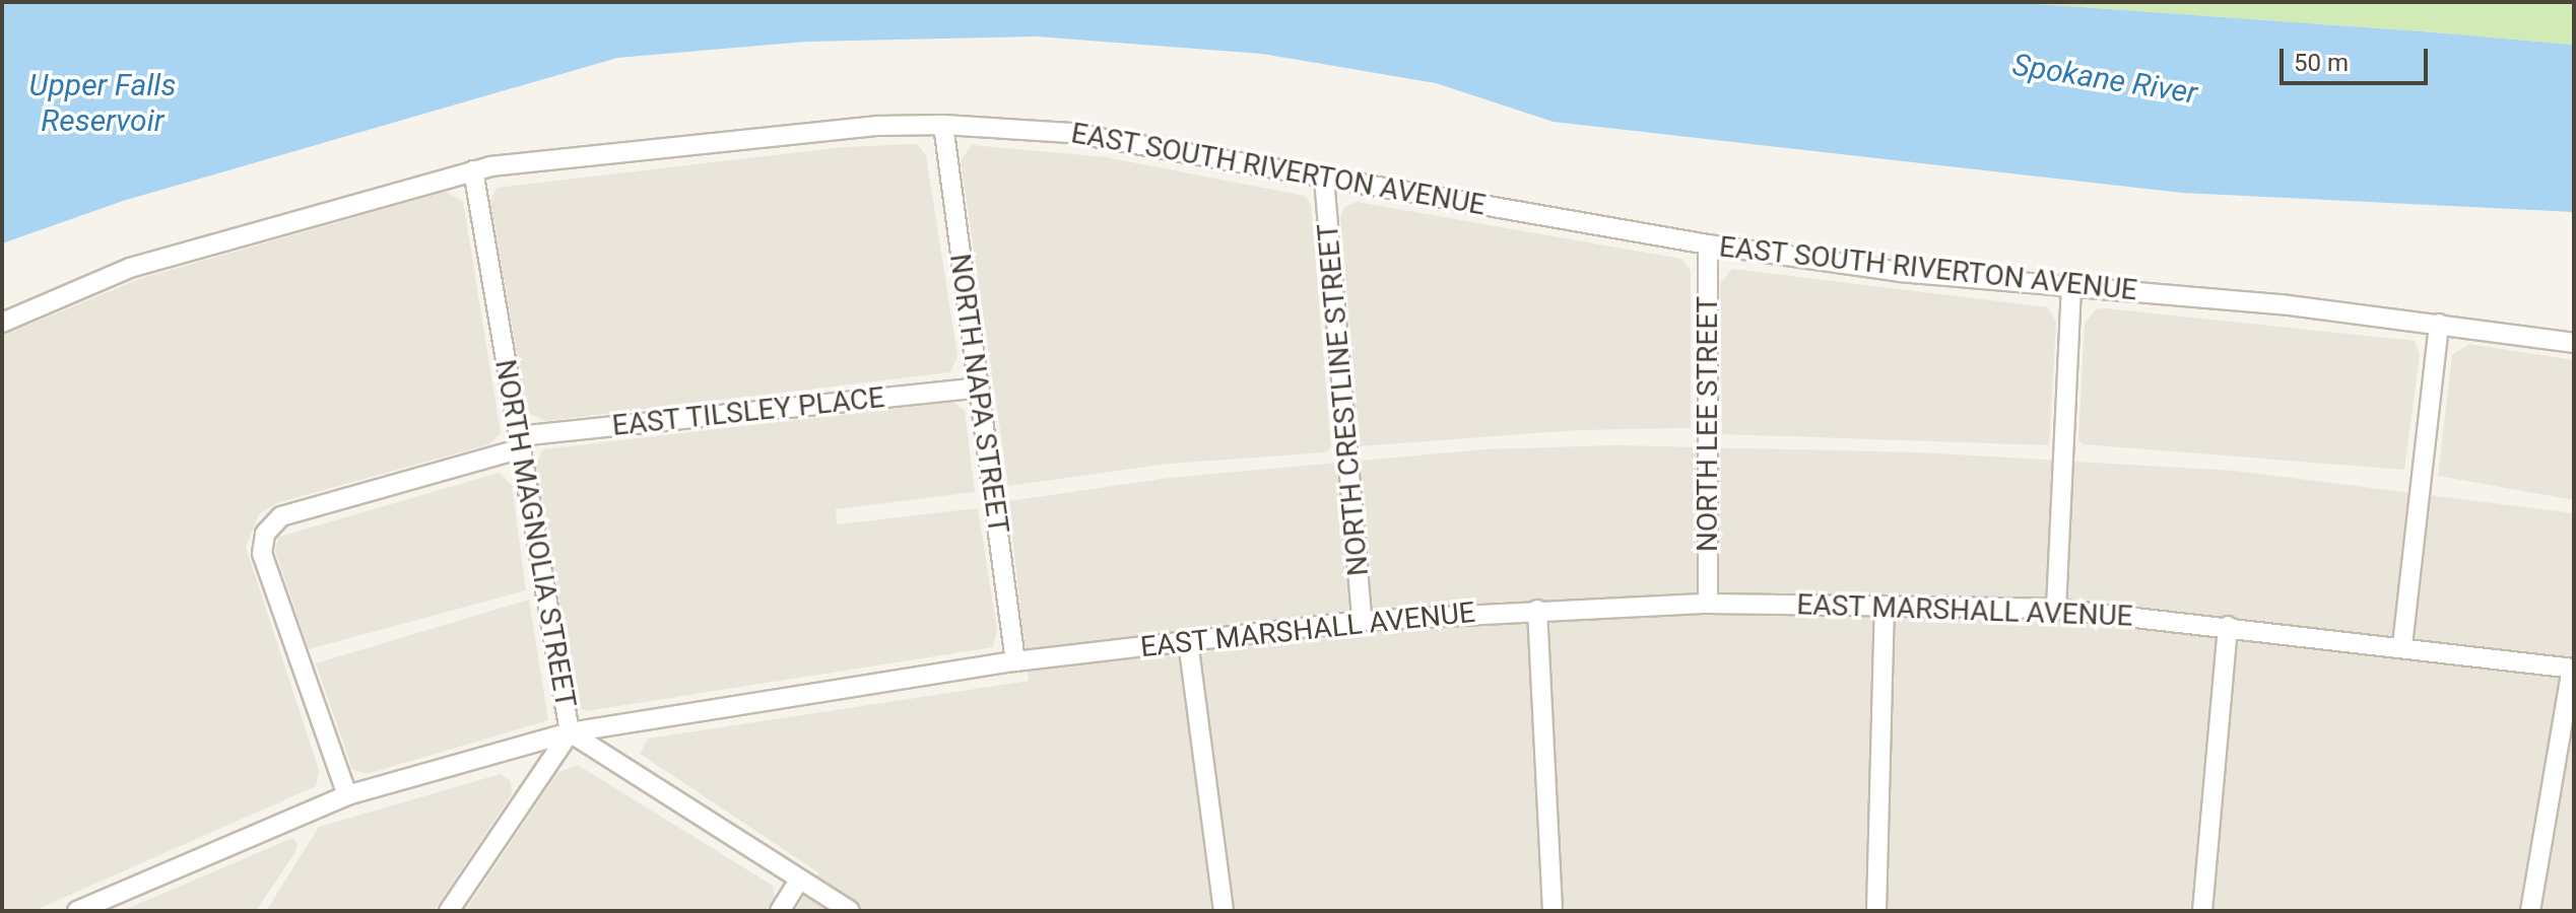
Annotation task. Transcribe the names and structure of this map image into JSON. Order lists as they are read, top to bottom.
{
  "streets": {
    "street": [
      "EAST SOUTH RIVERTON AVENUE",
      "NORTH NAPA STREET",
      "NORTH CRESTLINE STREET",
      "EAST TILSLEY PLACE",
      "NORTH LEE STREET",
      "NORTH MAGNOLIA STREET",
      "EAST MARSHALL AVENUE"
    ]
  },
  "crossings": [
    ["EAST SOUTH RIVERTON AVENUE", "NORTH NAPA STREET"],
    ["EAST SOUTH RIVERTON AVENUE", "NORTH CRESTLINE STREET"],
    ["EAST SOUTH RIVERTON AVENUE", "NORTH LEE STREET"],
    ["EAST SOUTH RIVERTON AVENUE", "NORTH MAGNOLIA STREET"],
    ["NORTH NAPA STREET", "EAST TILSLEY PLACE"],
    ["NORTH NAPA STREET", "EAST MARSHALL AVENUE"],
    ["NORTH CRESTLINE STREET", "EAST MARSHALL AVENUE"],
    ["EAST TILSLEY PLACE", "NORTH MAGNOLIA STREET"],
    ["EAST TILSLEY PLACE", "EAST MARSHALL AVENUE"],
    ["NORTH LEE STREET", "EAST MARSHALL AVENUE"],
    ["NORTH MAGNOLIA STREET", "EAST MARSHALL AVENUE"]
  ],
  "water": ["Spokane River", "Upper Falls Reservoir"],
  "scale_bar": "50 m"
}
